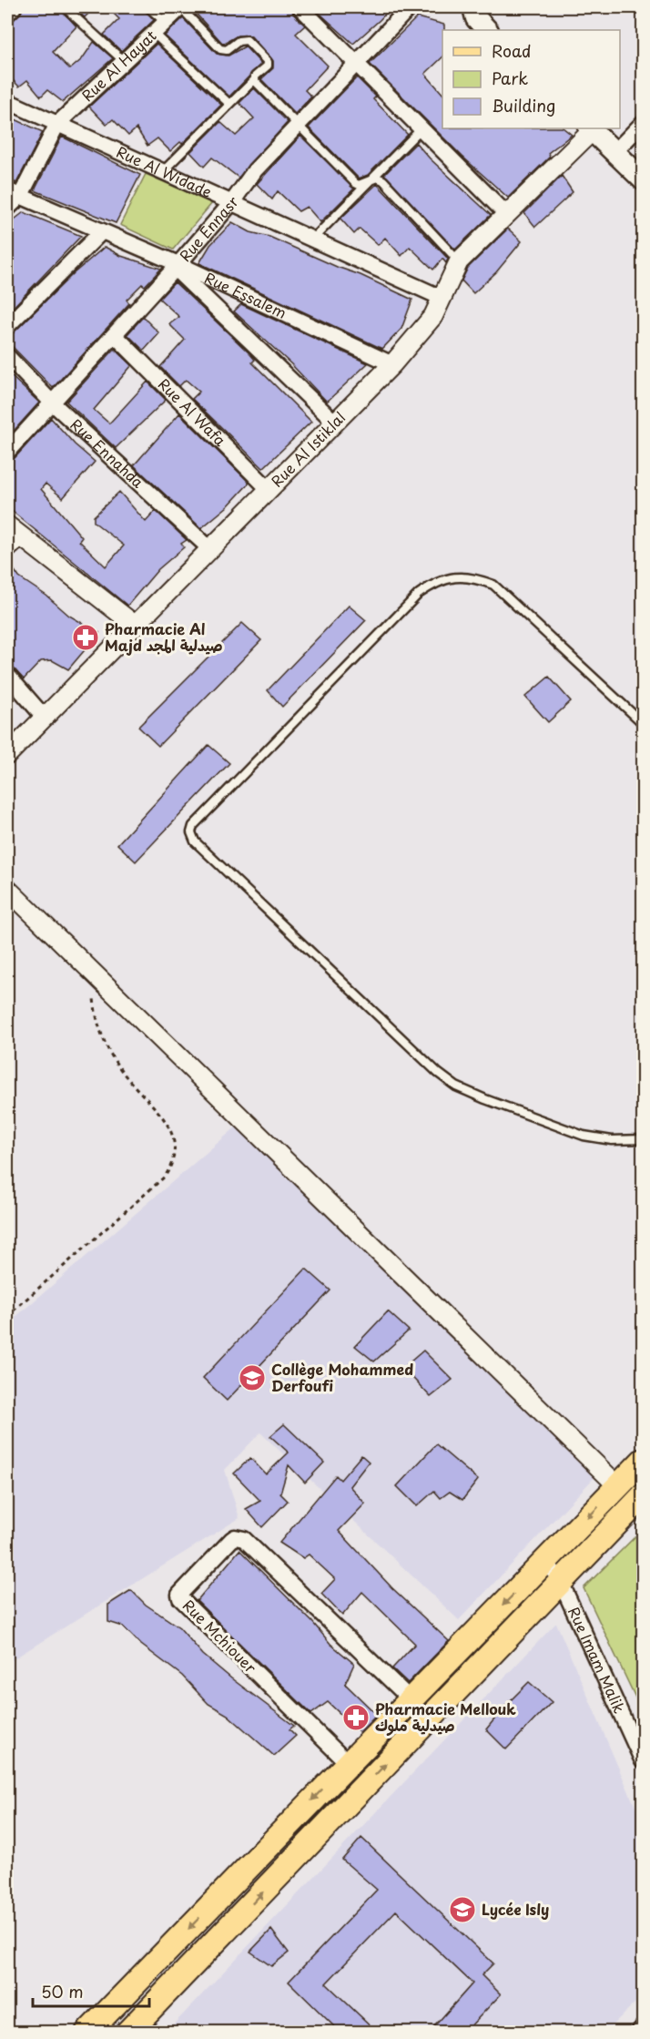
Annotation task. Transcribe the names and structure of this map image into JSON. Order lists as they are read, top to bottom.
{
  "streets": {
    "street": [
      "Rue Al Hayat",
      "Rue Al Widade",
      "Rue Ennasr",
      "Rue Essalem",
      "Rue Al Wafa",
      "Rue Al Istiklal",
      "Rue Ennahda",
      "Rue Mchiouer",
      "Rue Imam Malik"
    ]
  },
  "crossings": [
    ["Rue Al Hayat", "Rue Al Widade"],
    ["Rue Al Widade", "Rue Ennasr"],
    ["Rue Al Widade", "Rue Al Istiklal"],
    ["Rue Ennasr", "Rue Essalem"],
    ["Rue Ennasr", "Rue Al Wafa"],
    ["Rue Ennasr", "Rue Ennahda"],
    ["Rue Essalem", "Rue Al Istiklal"],
    ["Rue Al Wafa", "Rue Al Istiklal"],
    ["Rue Al Istiklal", "Rue Ennahda"]
  ],
  "places": {
    "pharmacy": ["Pharmacie Al Majd صيدلية المجد", "Pharmacie Mellouk صيدلية ملوك"],
    "school or university": ["Collège Mohammed Derfoufi", "Lycée Isly"]
  },
  "legend": ["Road", "Park", "Building"],
  "scale_bar": "50 m"
}
